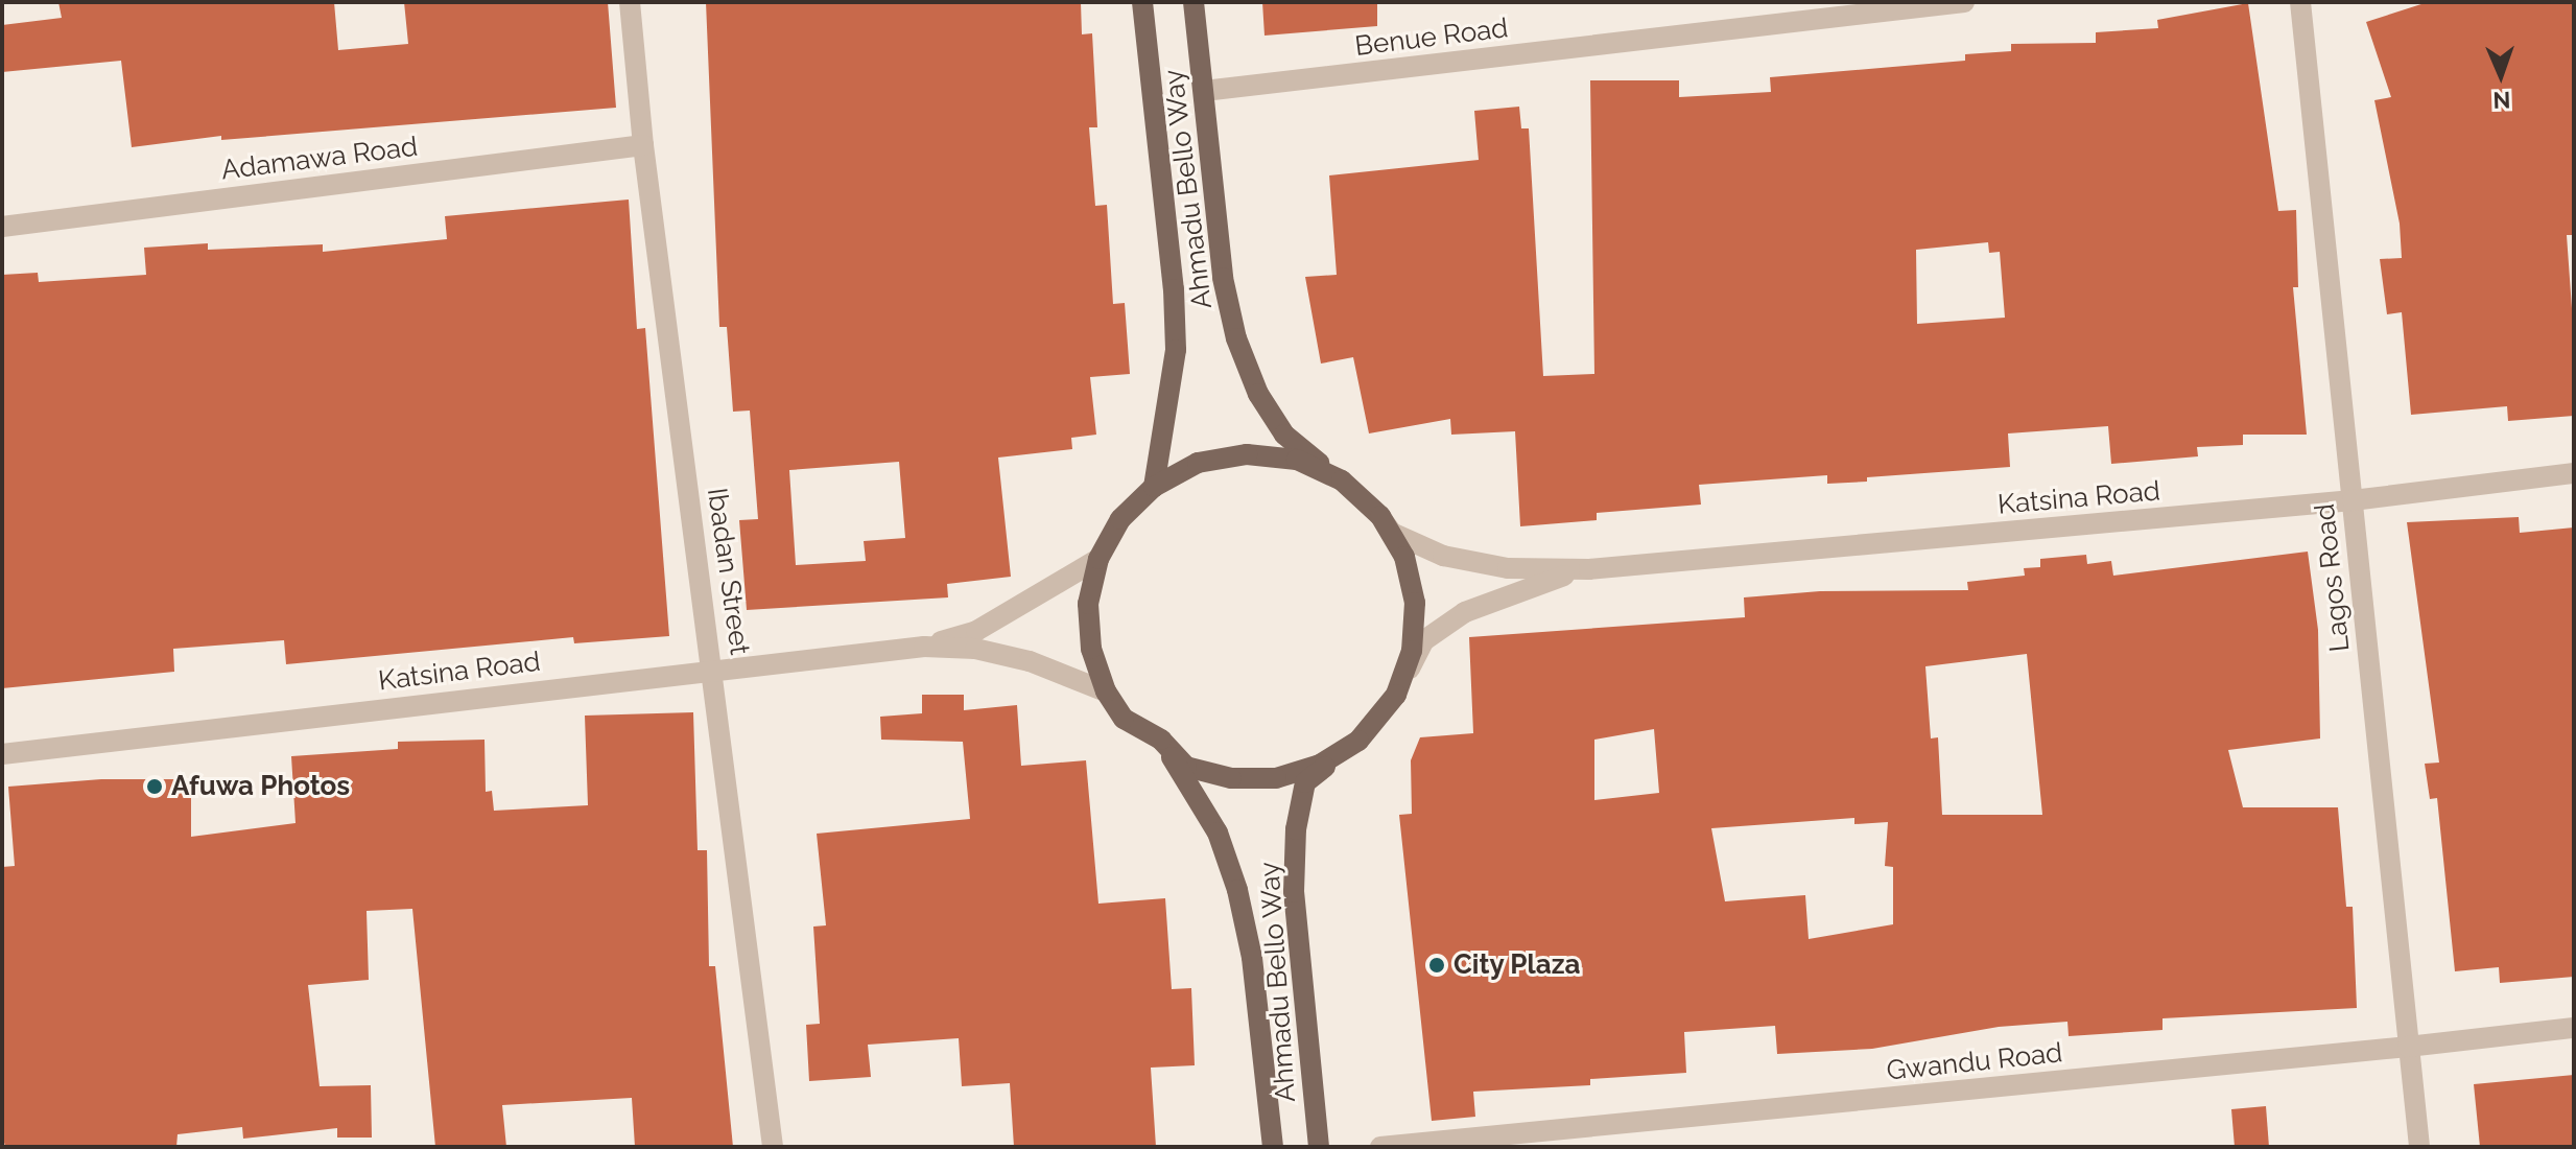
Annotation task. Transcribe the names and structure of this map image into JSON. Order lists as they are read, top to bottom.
{
  "streets": {
    "main road": ["Ahmadu Bello Way"],
    "street": [
      "Benue Road",
      "Adamawa Road",
      "Katsina Road",
      "Ibadan Street",
      "Lagos Road",
      "Gwandu Road"
    ]
  },
  "crossings": [
    ["Benue Road", "Ahmadu Bello Way"],
    ["Adamawa Road", "Ibadan Street"],
    ["Katsina Road", "Ibadan Street"],
    ["Katsina Road", "Lagos Road"],
    ["Lagos Road", "Gwandu Road"]
  ],
  "places": ["Afuwa Photos", "City Plaza"],
  "north": "bottom"
}
